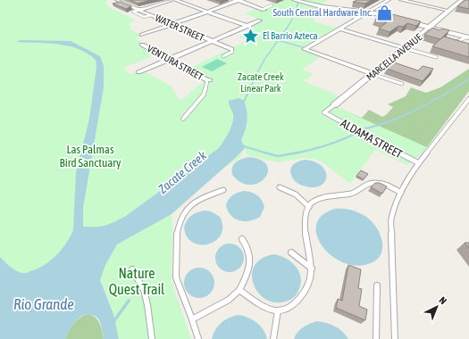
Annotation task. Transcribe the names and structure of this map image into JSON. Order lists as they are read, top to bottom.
{
  "streets": {
    "street": ["WATER STREET", "MARCELLA AVENUE", "VENTURA STREET"],
    "lane": ["ALDAMA STREET"]
  },
  "crossings": [
    ["MARCELLA AVENUE", "ALDAMA STREET"]
  ],
  "water": ["Zacate Creek", "Rio Grande"],
  "parks": ["Zacate Creek Linear Park", "Las Palmas Bird Sanctuary", "Nature Quest Trail"],
  "places": {
    "shop": ["South Central Hardware Inc."],
    "place": ["El Barrio Azteca"]
  },
  "north": "top right"
}
